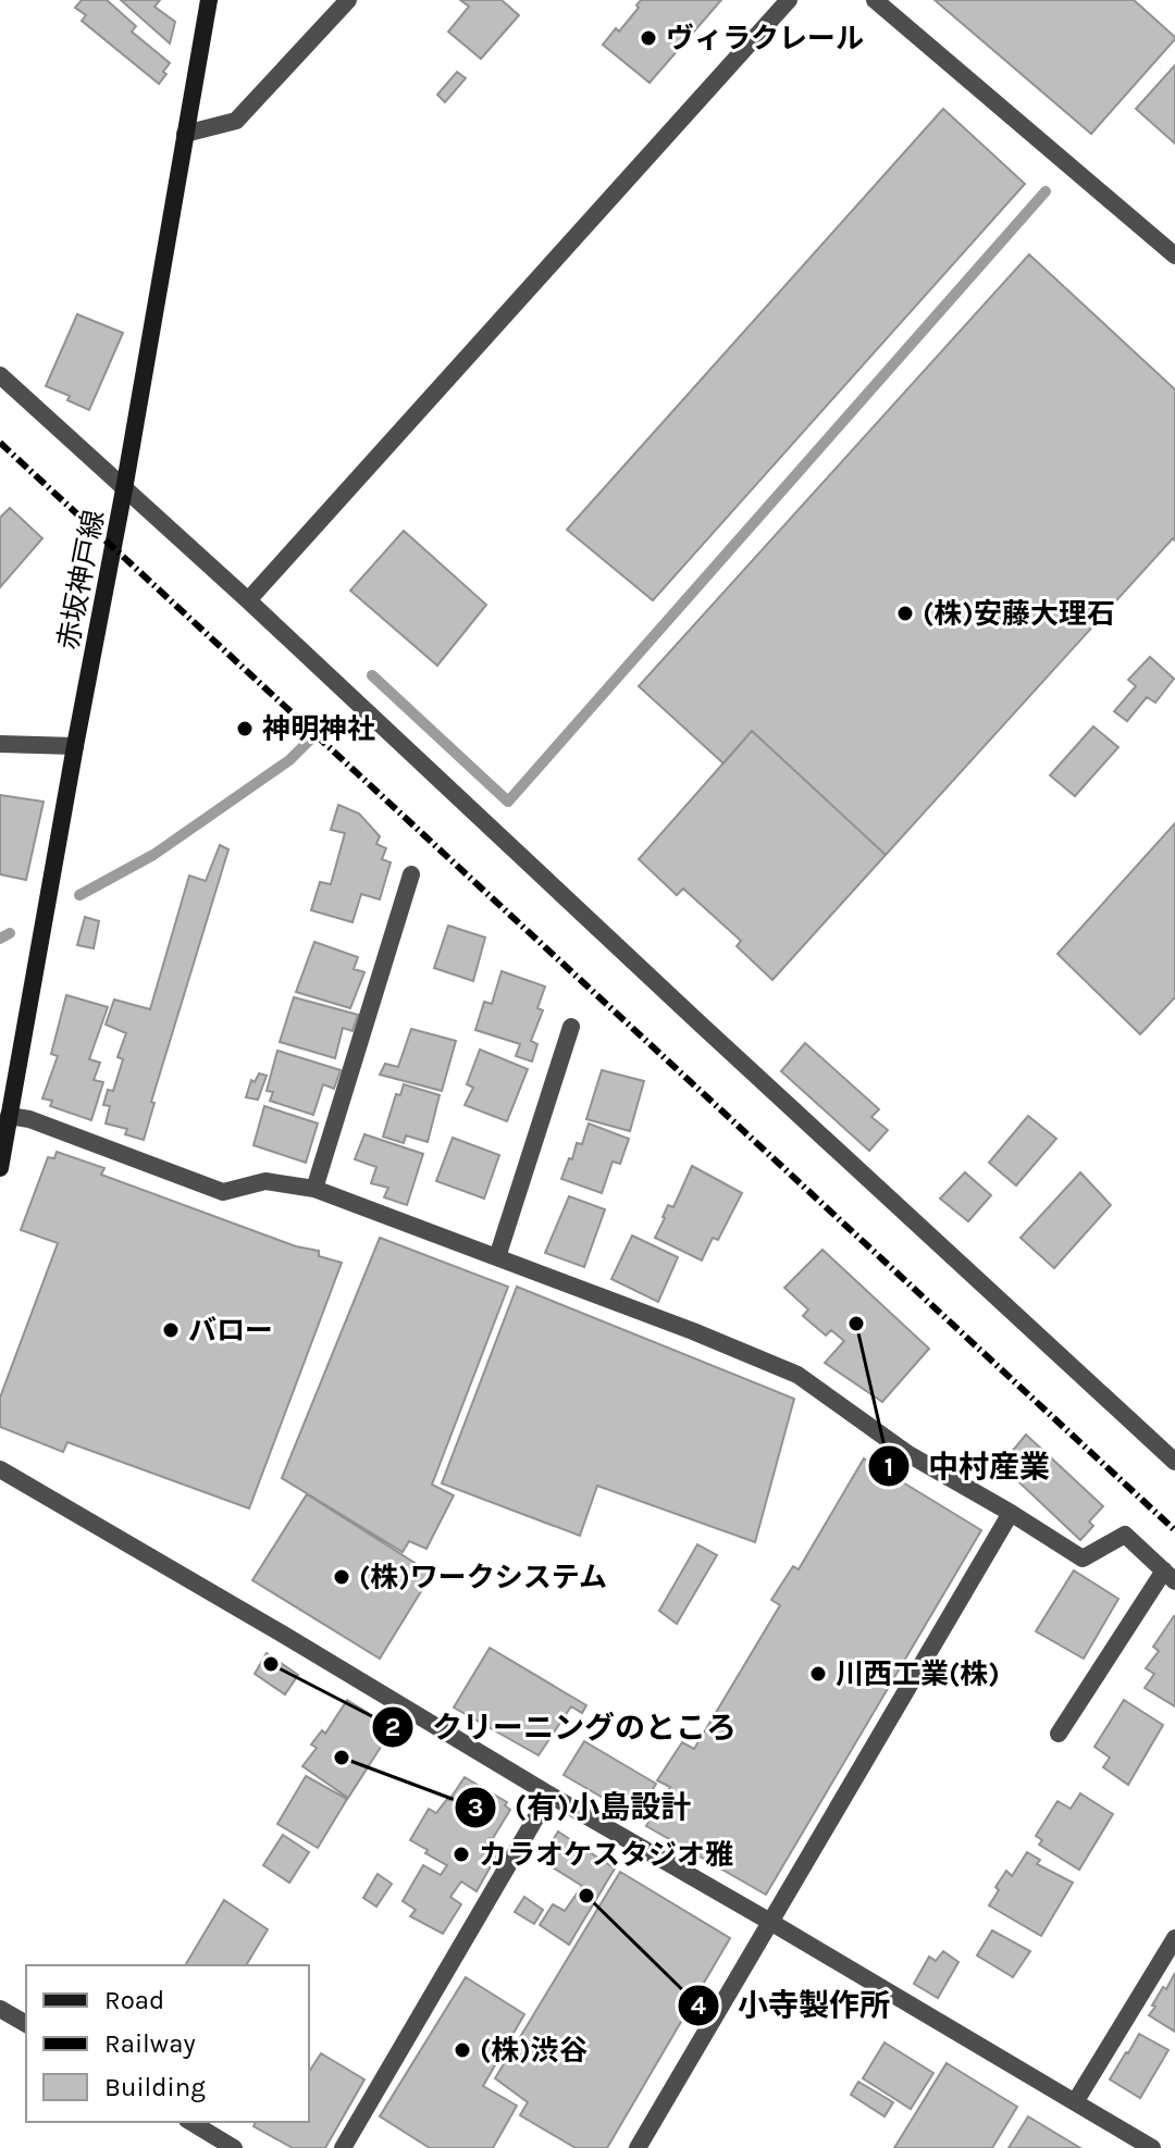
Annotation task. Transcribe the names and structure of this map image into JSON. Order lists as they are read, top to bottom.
{
  "streets": {
    "main road": ["赤坂神戸線"]
  },
  "places": [
    "ヴィラクレール",
    "(株)安藤大理石",
    "神明神社",
    "中村産業",
    "バロー",
    "(株)ワークシステム",
    "クリーニングのところ",
    "川西工業(株)",
    "(有)小島設計",
    "カラオケスタジオ雅",
    "小寺製作所",
    "(株)渋谷"
  ],
  "legend": ["Road", "Railway", "Building"]
}
